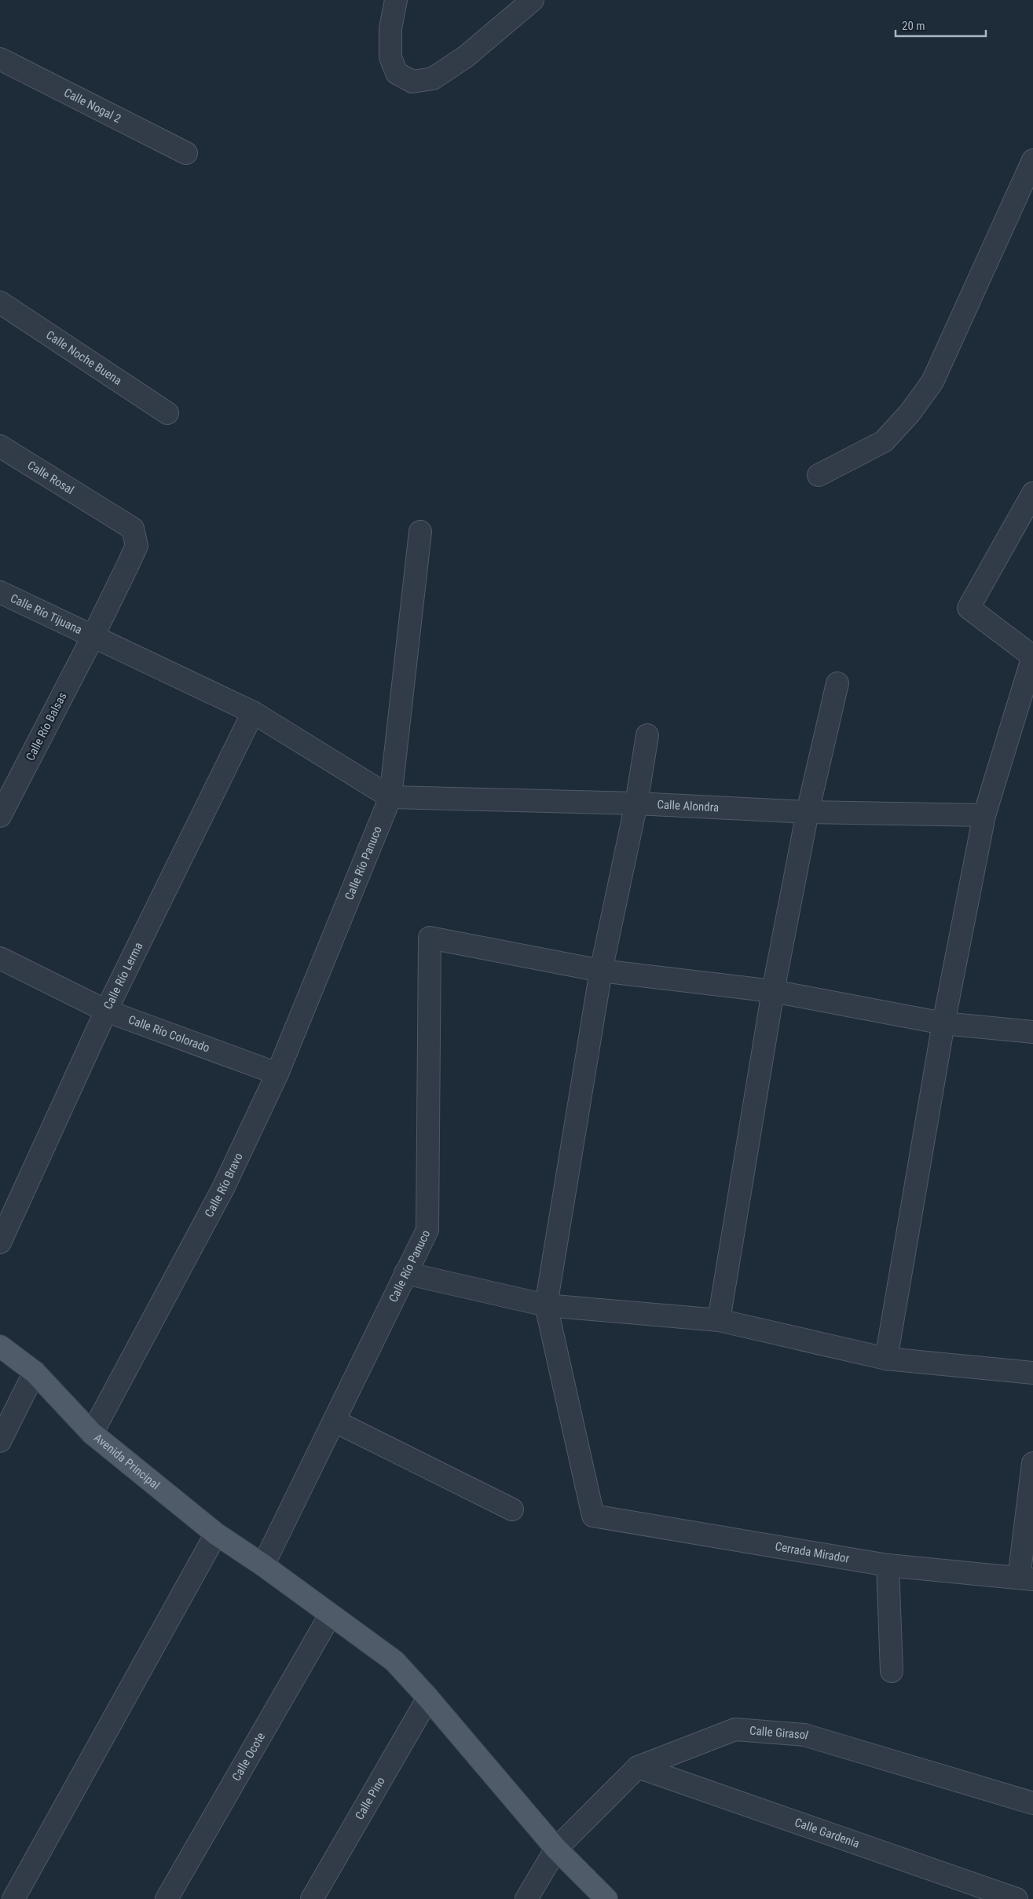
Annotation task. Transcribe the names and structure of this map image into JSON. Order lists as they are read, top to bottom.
{
  "streets": {
    "main road": ["Avenida Principal"],
    "street": [
      "Calle Nogal 2",
      "Calle Noche Buena",
      "Calle Rosal",
      "Calle Río Tijuana",
      "Calle Río Balsas",
      "Calle Alondra",
      "Calle Río Panuco",
      "Calle Río Lerma",
      "Calle Río Colorado",
      "Calle Río Bravo",
      "Cerrada Mirador",
      "Calle Girasol",
      "Calle Ocote",
      "Calle Pino",
      "Calle Gardenia"
    ]
  },
  "crossings": [
    ["Calle Rosal", "Calle Río Tijuana"],
    ["Calle Rosal", "Calle Río Balsas"],
    ["Calle Río Tijuana", "Calle Río Balsas"],
    ["Calle Río Tijuana", "Calle Alondra"],
    ["Calle Río Tijuana", "Calle Río Panuco"],
    ["Calle Río Tijuana", "Calle Río Lerma"],
    ["Calle Alondra", "Calle Río Panuco"],
    ["Calle Río Panuco", "Calle Río Bravo"],
    ["Calle Río Panuco", "Avenida Principal"],
    ["Calle Río Lerma", "Calle Río Colorado"],
    ["Calle Río Colorado", "Calle Río Bravo"],
    ["Calle Río Bravo", "Avenida Principal"],
    ["Avenida Principal", "Calle Girasol"],
    ["Avenida Principal", "Calle Ocote"],
    ["Avenida Principal", "Calle Pino"],
    ["Calle Girasol", "Calle Gardenia"]
  ],
  "scale_bar": "20 m"
}
